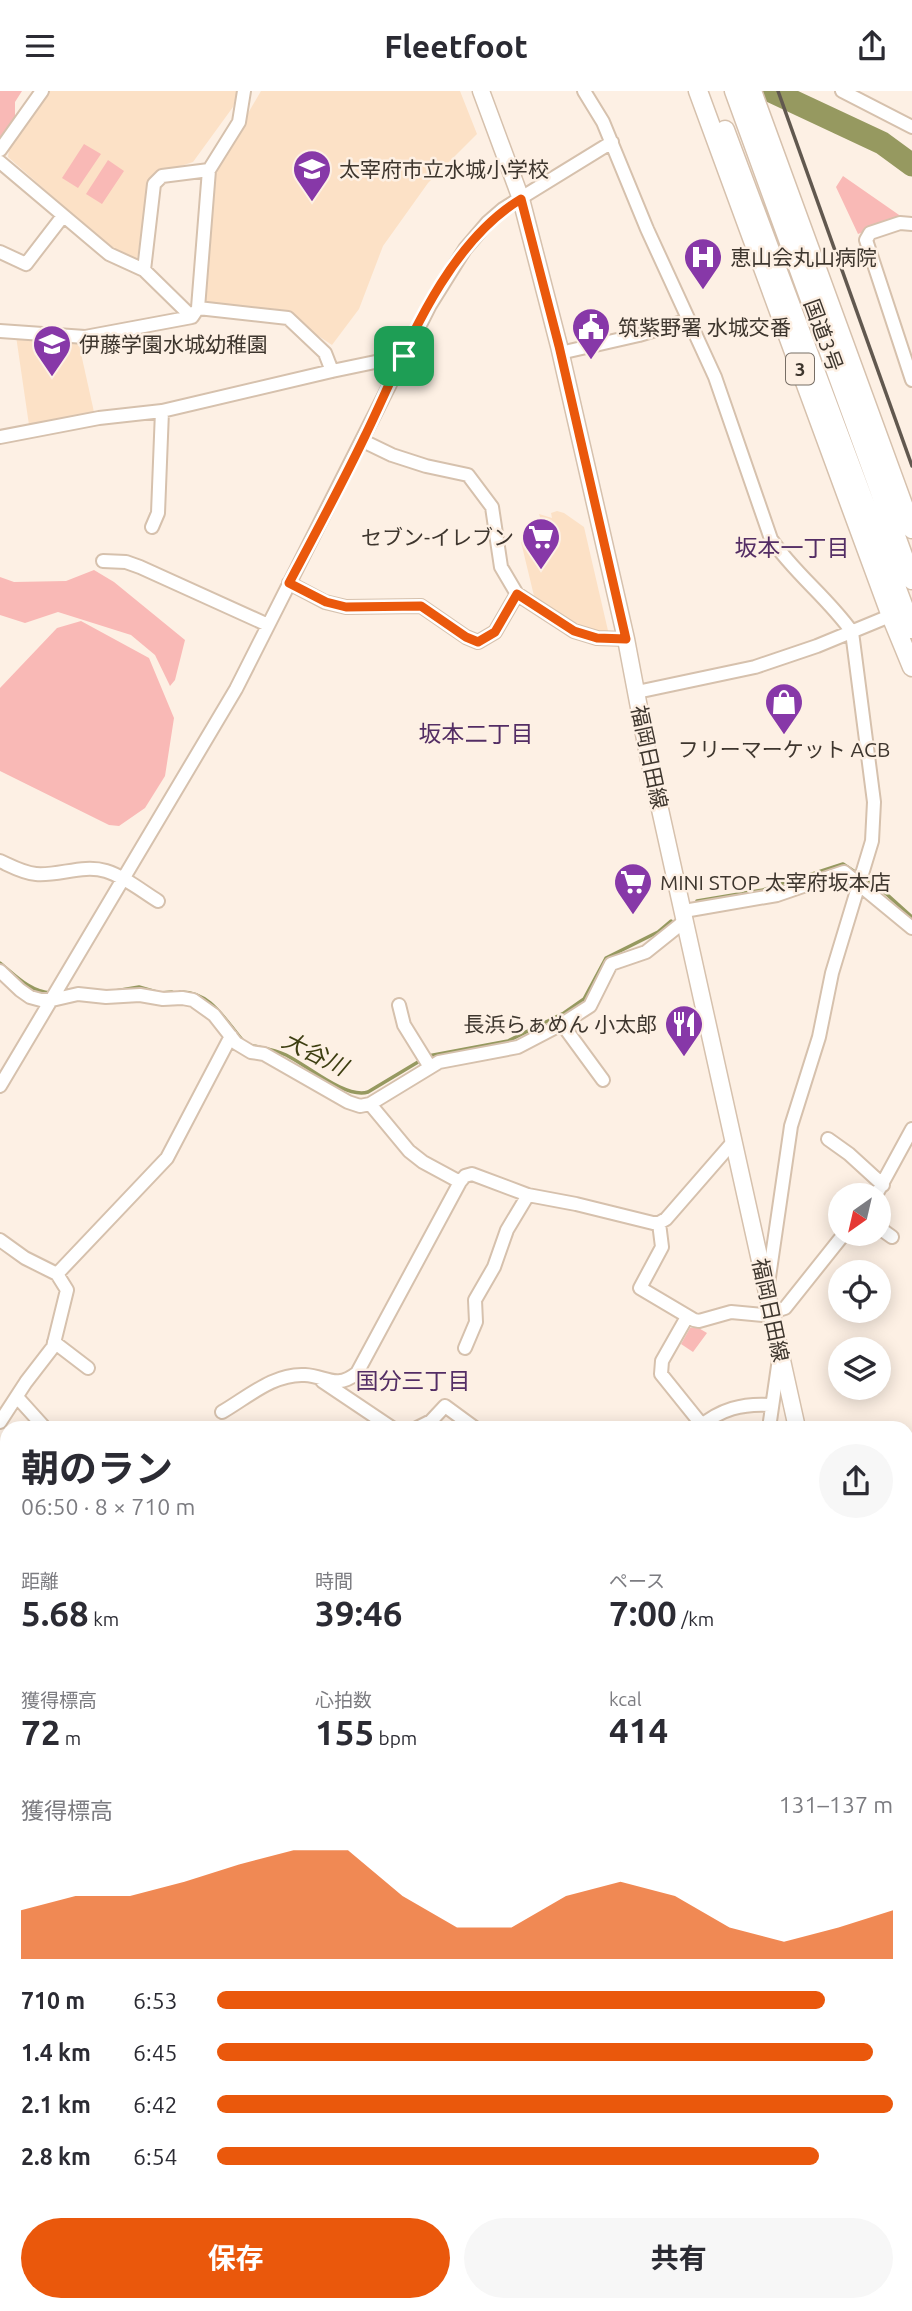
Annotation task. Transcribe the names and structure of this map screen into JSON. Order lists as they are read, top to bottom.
{
  "streets": {
    "highway": ["国道3号", "3"],
    "main road": ["福岡日田線"]
  },
  "districts": ["坂本一丁目", "坂本二丁目", "国分三丁目"],
  "water": ["大谷川"],
  "places": {
    "school or university": ["太宰府市立水城小学校", "伊藤学園水城幼稚園"],
    "hospital": ["恵山会丸山病院"],
    "public building": ["筑紫野署 水城交番"],
    "supermarket": ["セブン-イレブン", "MINI STOP 太宰府坂本店"],
    "shop": ["フリーマーケット ACB"],
    "restaurant": ["長浜らぁめん 小太郎"]
  },
  "north": "bottom left",
  "page": {
    "header": "Fleetfoot",
    "heading": ["朝のラン", "06:50 · 8 × 710 m"],
    "stats": [
      ["距離", "5.68 km"],
      ["時間", "39:46"],
      ["ペース", "7:00 /km"],
      ["獲得標高", "72 m"],
      ["心拍数", "155 bpm"],
      ["kcal", "414"]
    ],
    "chart": ["獲得標高", "131–137 m"],
    "list": [
      {
        "name": "710 m",
        "note": "6:53"
      },
      {
        "name": "1.4 km",
        "note": "6:45"
      },
      {
        "name": "2.1 km",
        "note": "6:42"
      },
      {
        "name": "2.8 km",
        "note": "6:54"
      }
    ],
    "buttons": ["保存", "共有"]
  }
}
